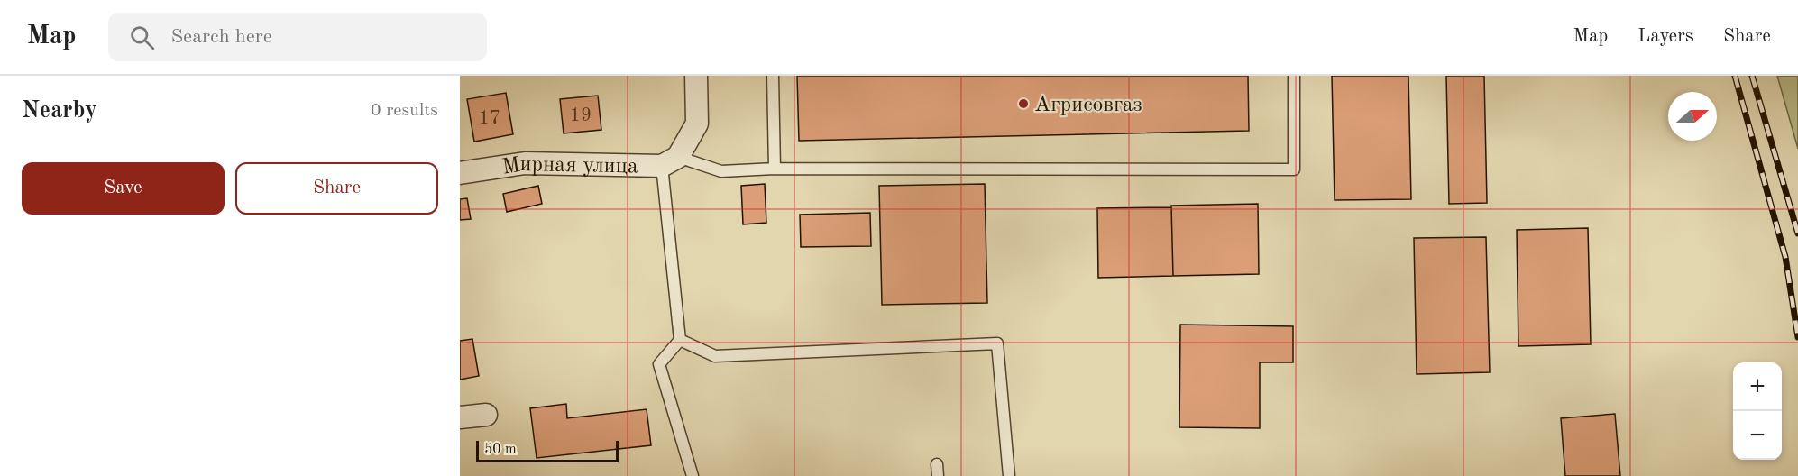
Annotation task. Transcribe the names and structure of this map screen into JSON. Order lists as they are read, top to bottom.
{
  "streets": {
    "street": ["Мирная улица"]
  },
  "places": ["Агрисовгаз"],
  "house_numbers": ["19", "17"],
  "scale_bar": "50 m",
  "north": "right",
  "page": {
    "header": "Map",
    "search": "Search here",
    "nav": ["Map", "Layers", "Share"],
    "heading": ["Nearby", "0 results"],
    "buttons": ["Save", "Share"],
    "map_buttons": ["+", "−"],
    "scale": "50 m"
  }
}
